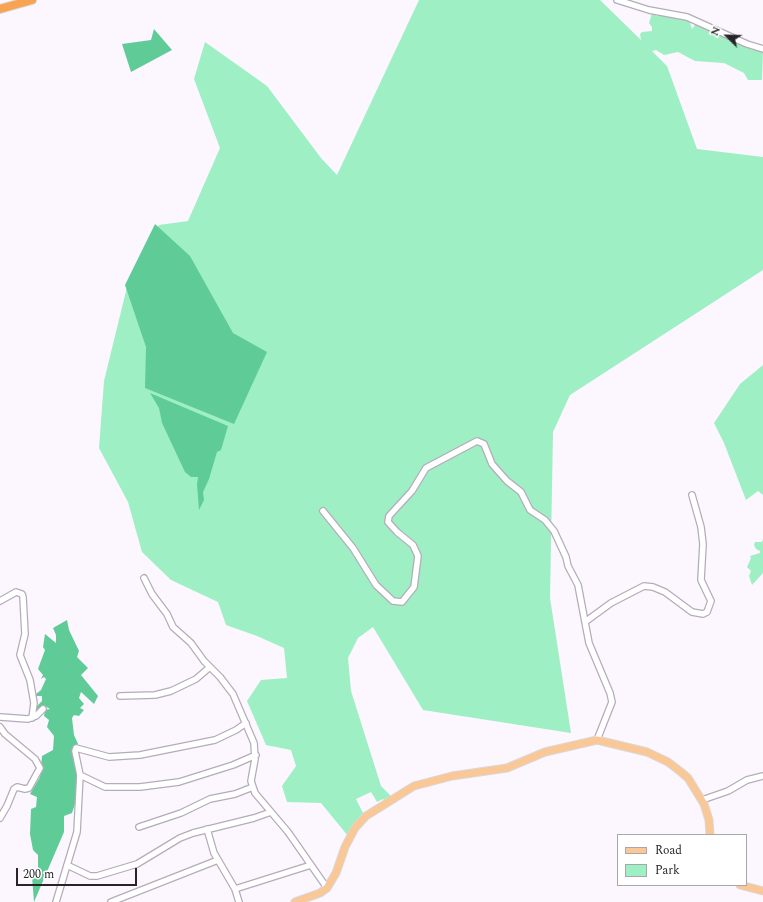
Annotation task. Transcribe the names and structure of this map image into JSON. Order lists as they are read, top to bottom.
{
  "legend": ["Road", "Park"],
  "scale_bar": "200 m",
  "north": "top left"
}
